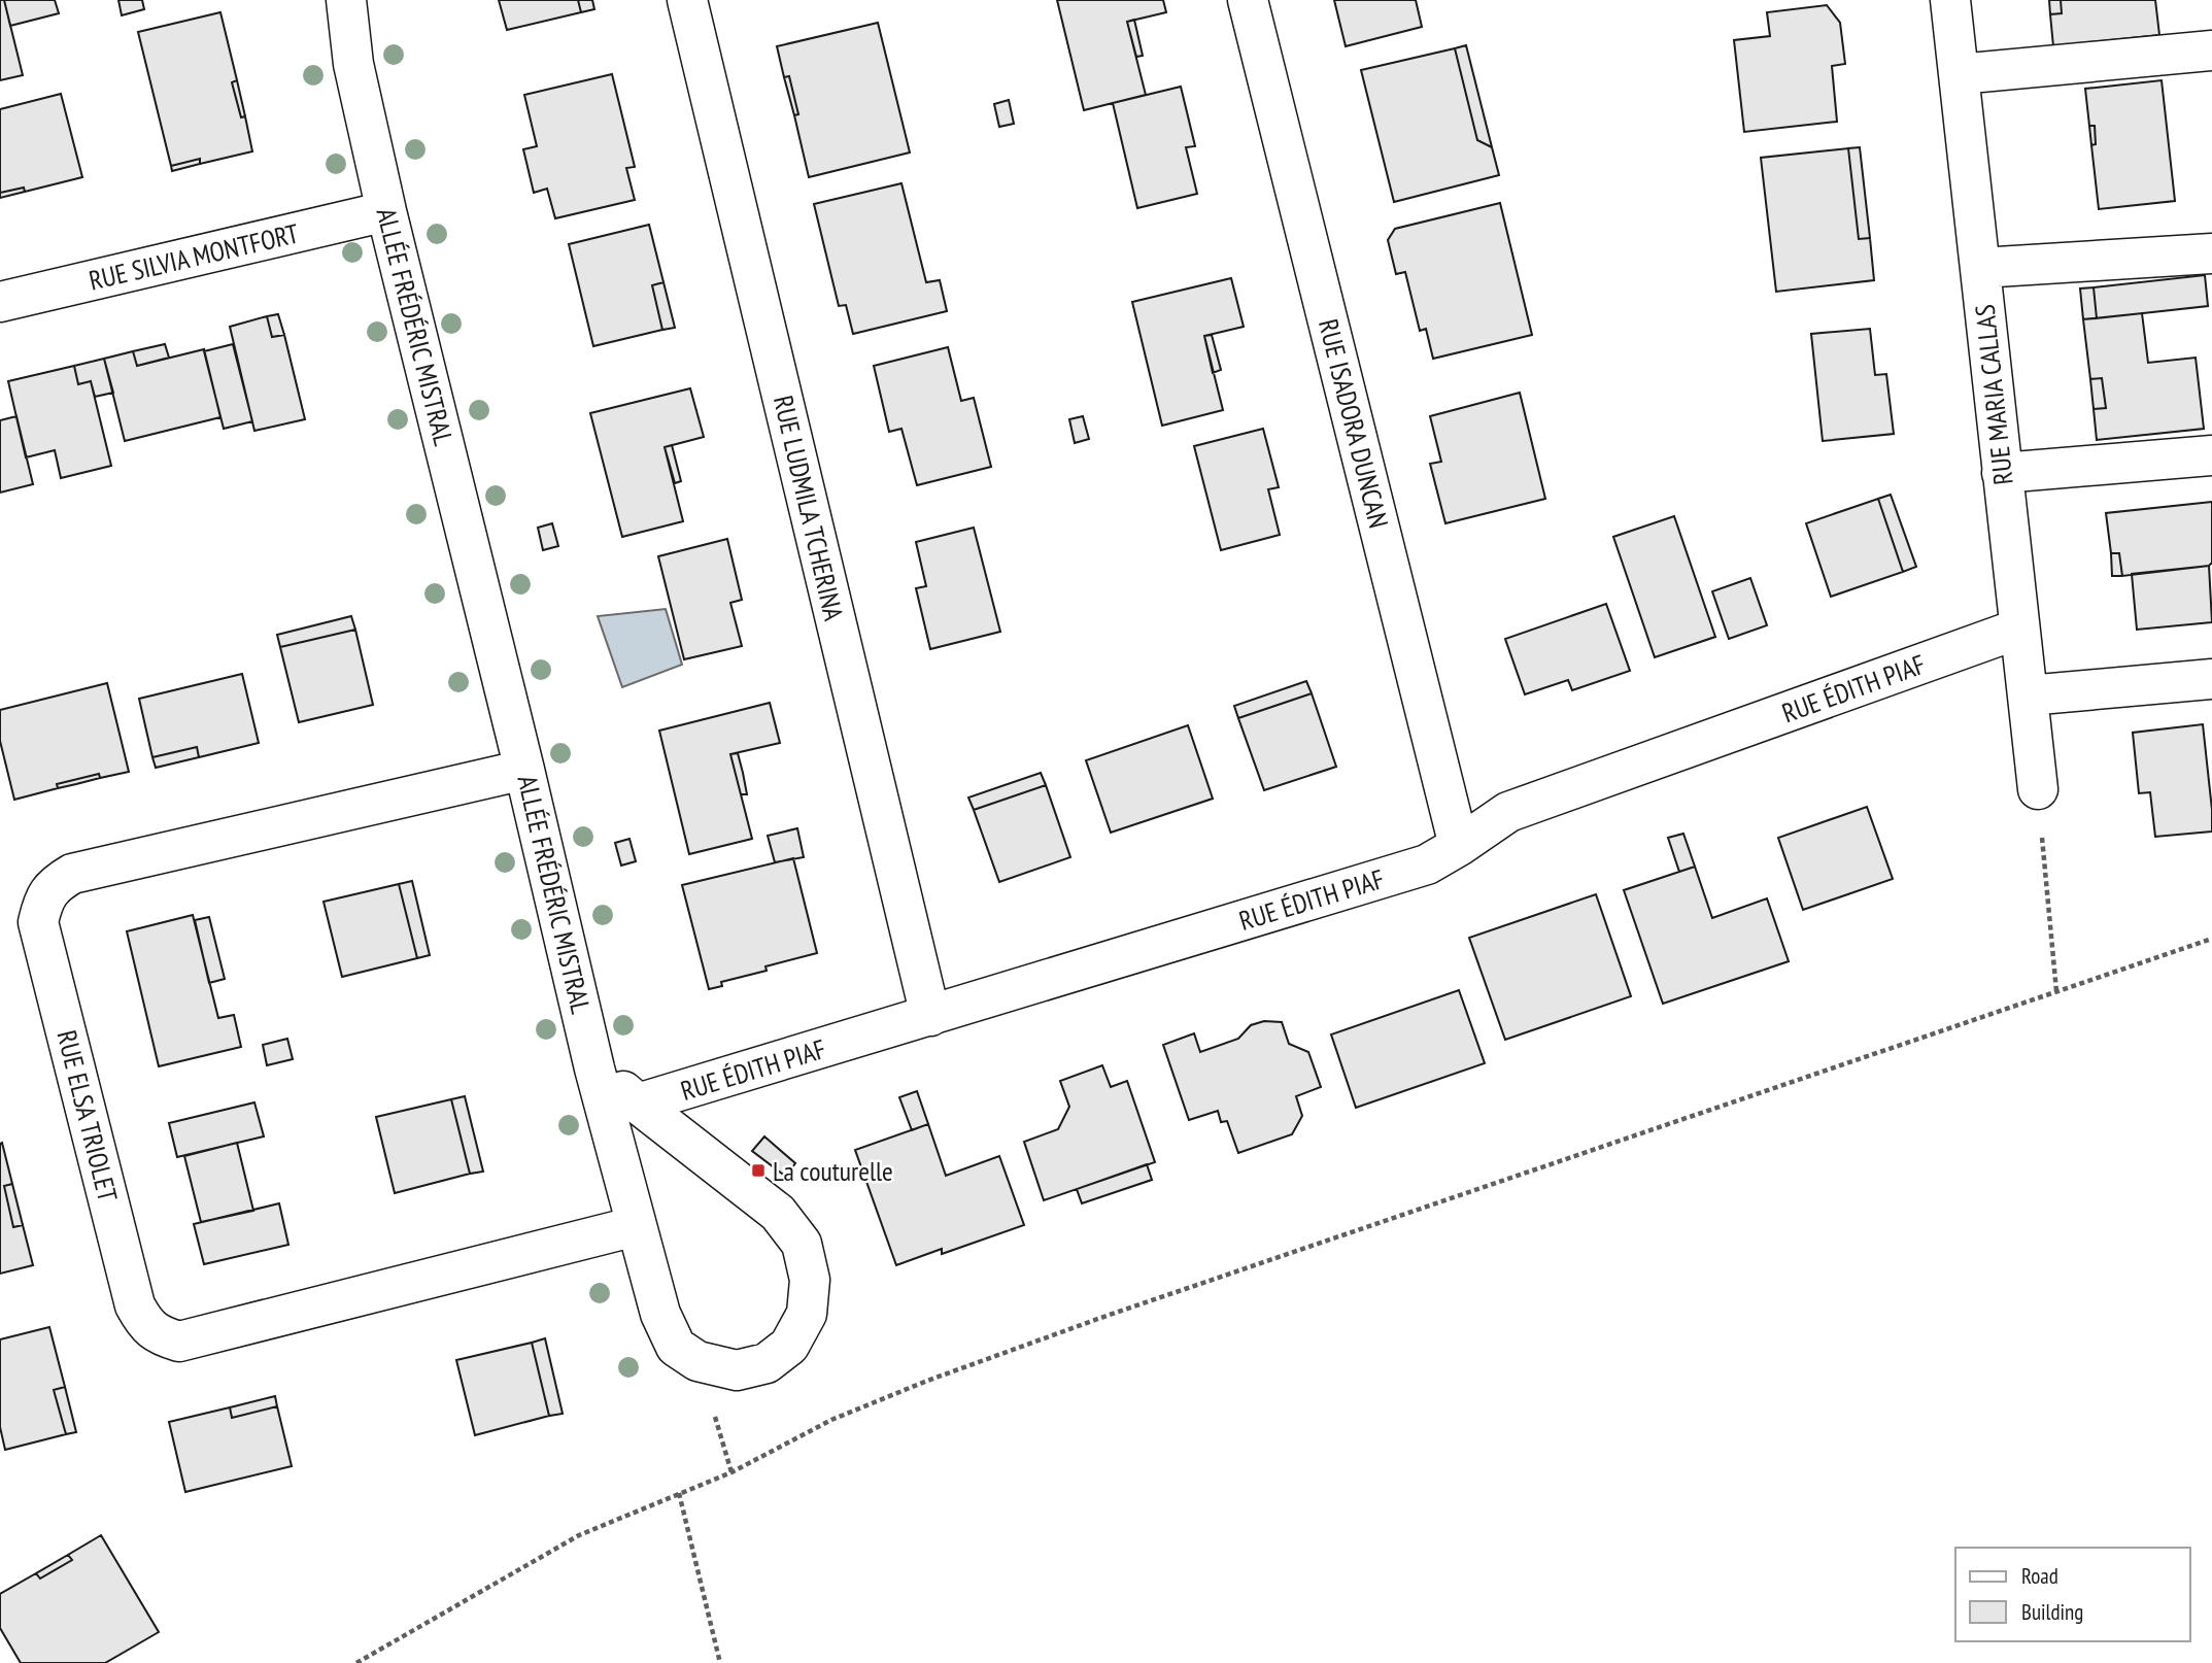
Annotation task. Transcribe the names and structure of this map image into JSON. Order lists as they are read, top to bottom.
{
  "streets": {
    "street": [
      "RUE SILVIA MONTFORT",
      "ALLÉE FRÉDÉRIC MISTRAL",
      "RUE MARIA CALLAS",
      "RUE ISADORA DUNCAN",
      "RUE LUDMILA TCHERINA",
      "RUE ÉDITH PIAF",
      "RUE ELSA TRIOLET"
    ]
  },
  "crossings": [
    ["RUE SILVIA MONTFORT", "ALLÉE FRÉDÉRIC MISTRAL"],
    ["ALLÉE FRÉDÉRIC MISTRAL", "RUE ÉDITH PIAF"],
    ["ALLÉE FRÉDÉRIC MISTRAL", "RUE ELSA TRIOLET"],
    ["RUE MARIA CALLAS", "RUE ÉDITH PIAF"],
    ["RUE ISADORA DUNCAN", "RUE ÉDITH PIAF"],
    ["RUE LUDMILA TCHERINA", "RUE ÉDITH PIAF"]
  ],
  "places": {
    "transit": ["La couturelle"]
  },
  "legend": ["Road", "Building"]
}
